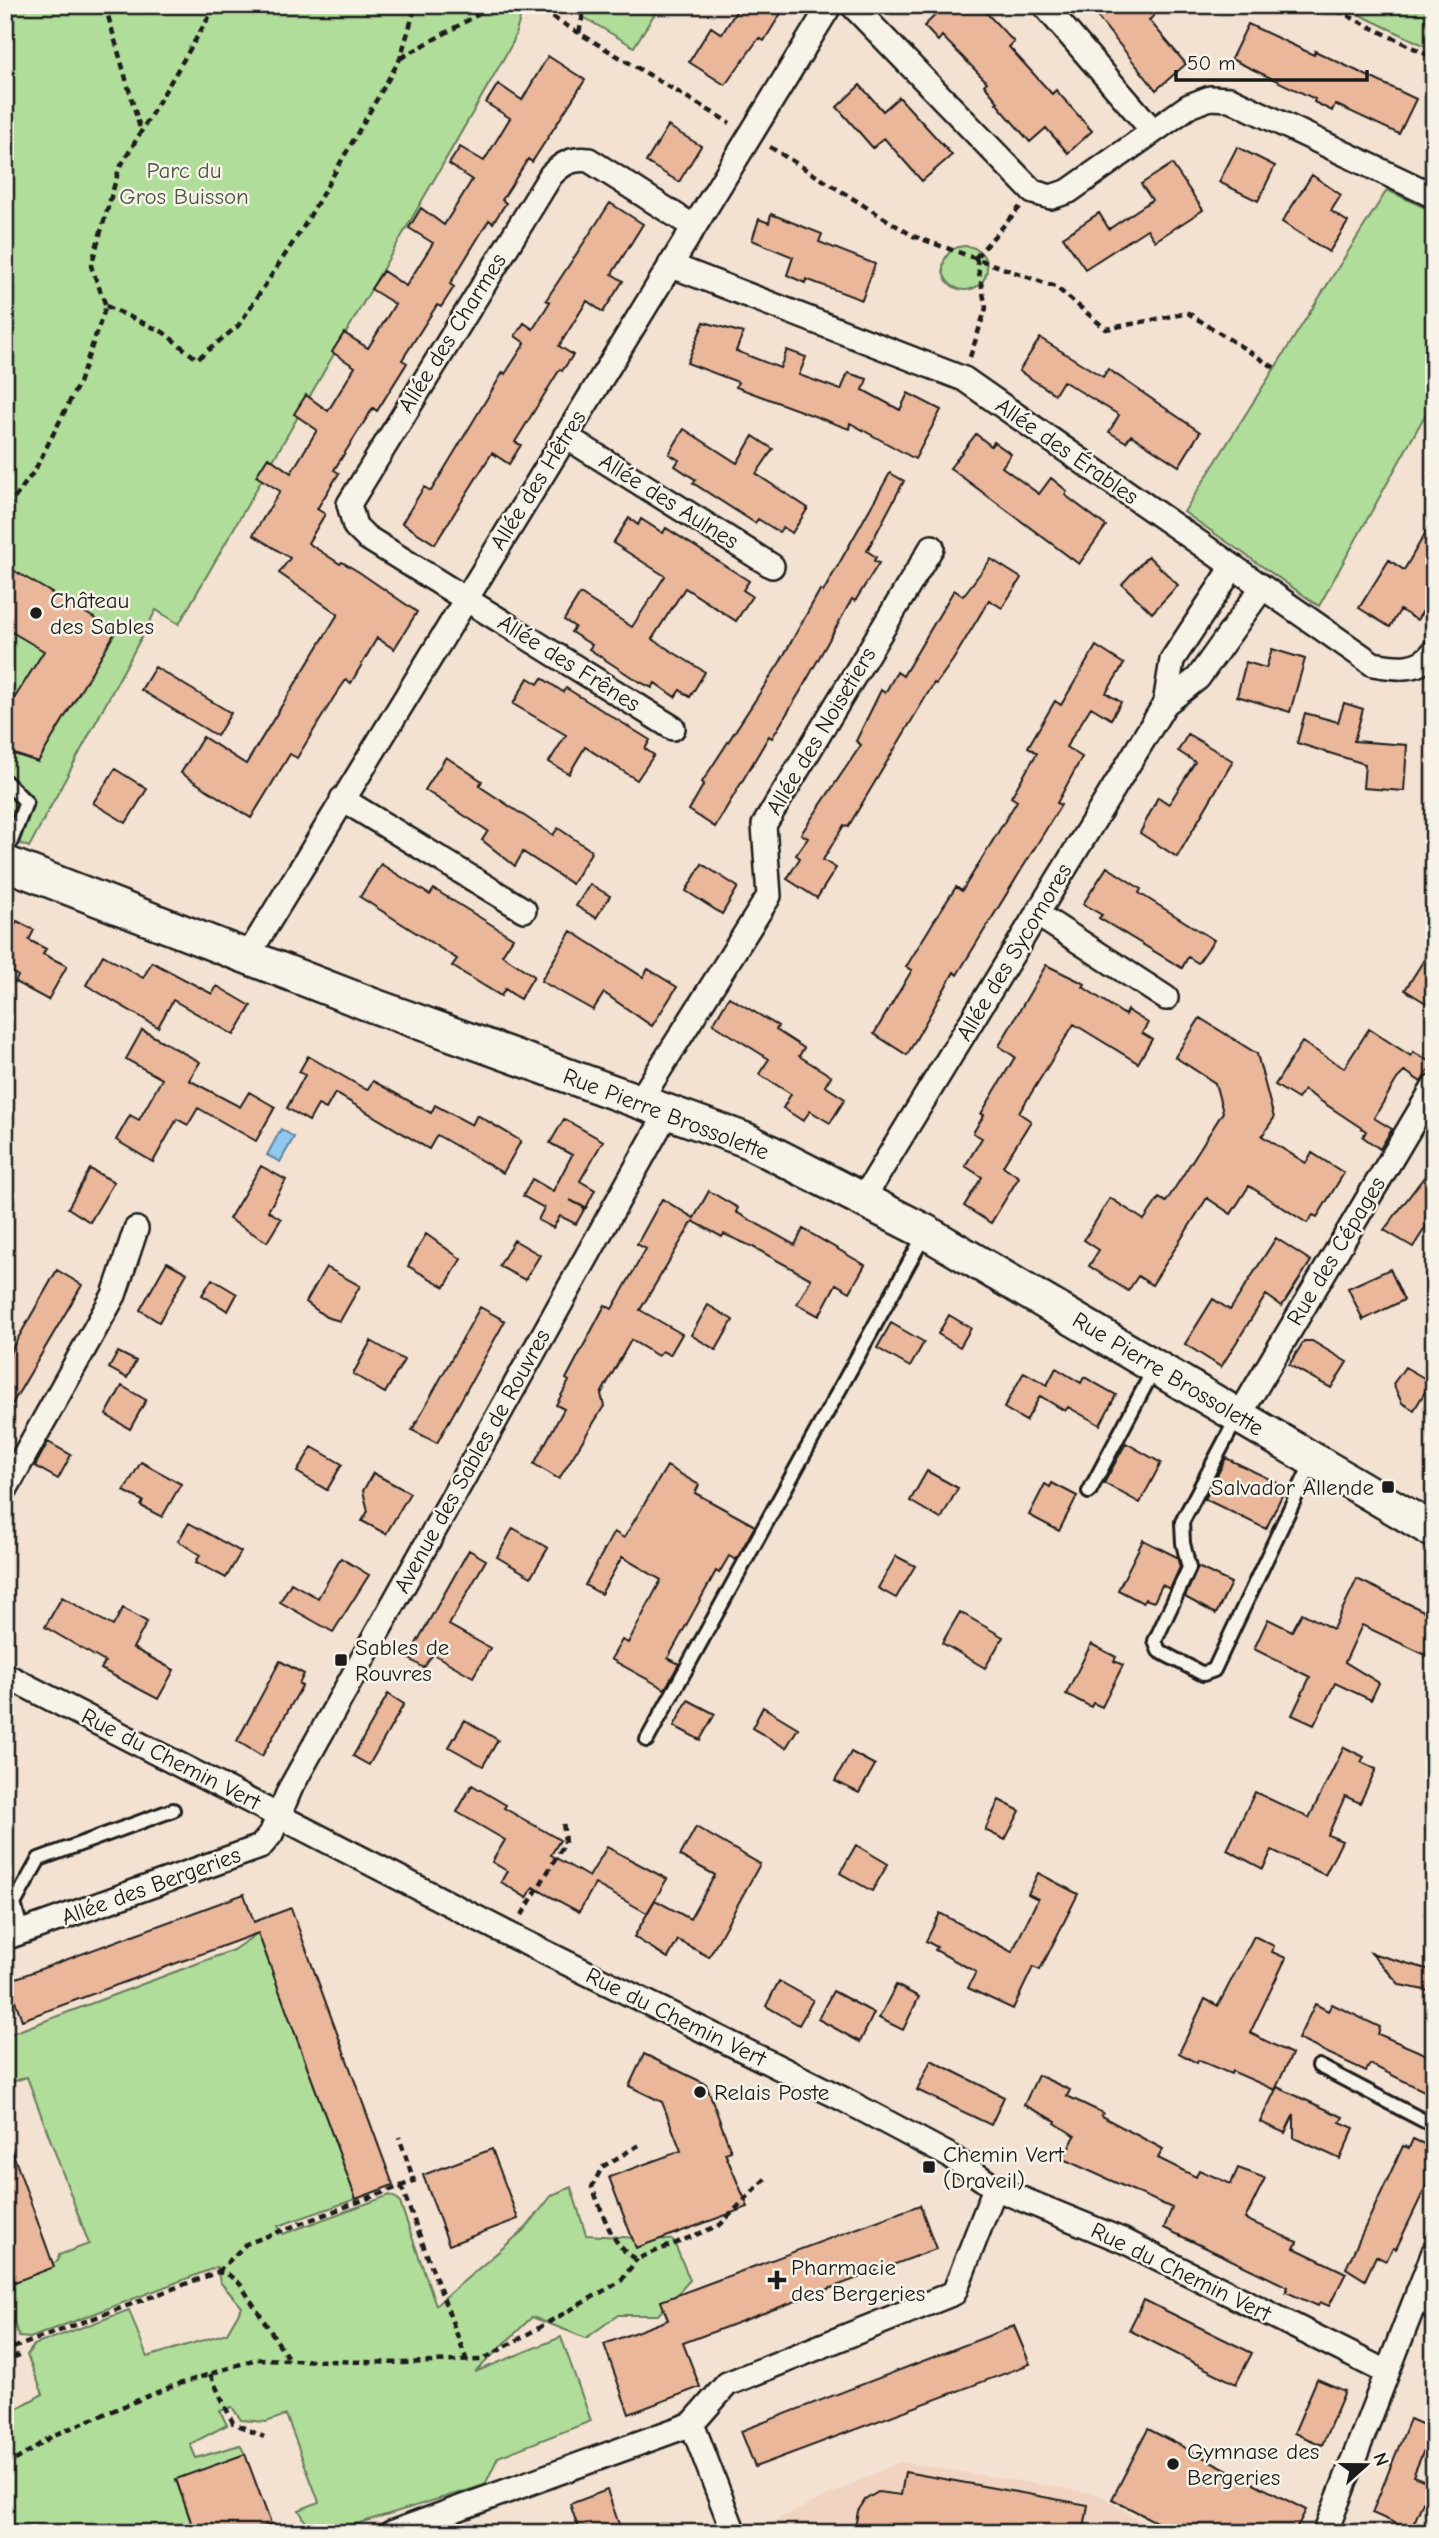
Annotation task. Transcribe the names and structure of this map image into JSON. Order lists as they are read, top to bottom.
{
  "streets": {
    "street": [
      "Allée des Charmes",
      "Allée des Érables",
      "Allée des Hêtres",
      "Allée des Aulnes",
      "Allée des Frênes",
      "Allée des Noisetiers",
      "Allée des Sycomores",
      "Rue Pierre Brossolette",
      "Rue des Cépages",
      "Avenue des Sables de Rouvres",
      "Rue du Chemin Vert",
      "Allée des Bergeries"
    ]
  },
  "crossings": [
    ["Allée des Charmes", "Allée des Hêtres"],
    ["Allée des Charmes", "Allée des Frênes"],
    ["Allée des Érables", "Allée des Hêtres"],
    ["Allée des Érables", "Allée des Sycomores"],
    ["Allée des Hêtres", "Allée des Aulnes"],
    ["Allée des Hêtres", "Allée des Frênes"],
    ["Allée des Hêtres", "Rue Pierre Brossolette"],
    ["Allée des Noisetiers", "Rue Pierre Brossolette"],
    ["Allée des Noisetiers", "Avenue des Sables de Rouvres"],
    ["Allée des Sycomores", "Rue Pierre Brossolette"],
    ["Rue Pierre Brossolette", "Rue des Cépages"],
    ["Rue Pierre Brossolette", "Avenue des Sables de Rouvres"],
    ["Avenue des Sables de Rouvres", "Rue du Chemin Vert"],
    ["Avenue des Sables de Rouvres", "Allée des Bergeries"],
    ["Rue du Chemin Vert", "Allée des Bergeries"]
  ],
  "parks": ["Parc du Gros Buisson"],
  "places": {
    "other": ["Château des Sables", "Relais Poste", "Gymnase des Bergeries"],
    "transit": ["Salvador Allende", "Sables de Rouvres", "Chemin Vert (Draveil)"],
    "health": ["Pharmacie des Bergeries"]
  },
  "scale_bar": "50 m",
  "north": "right"
}
